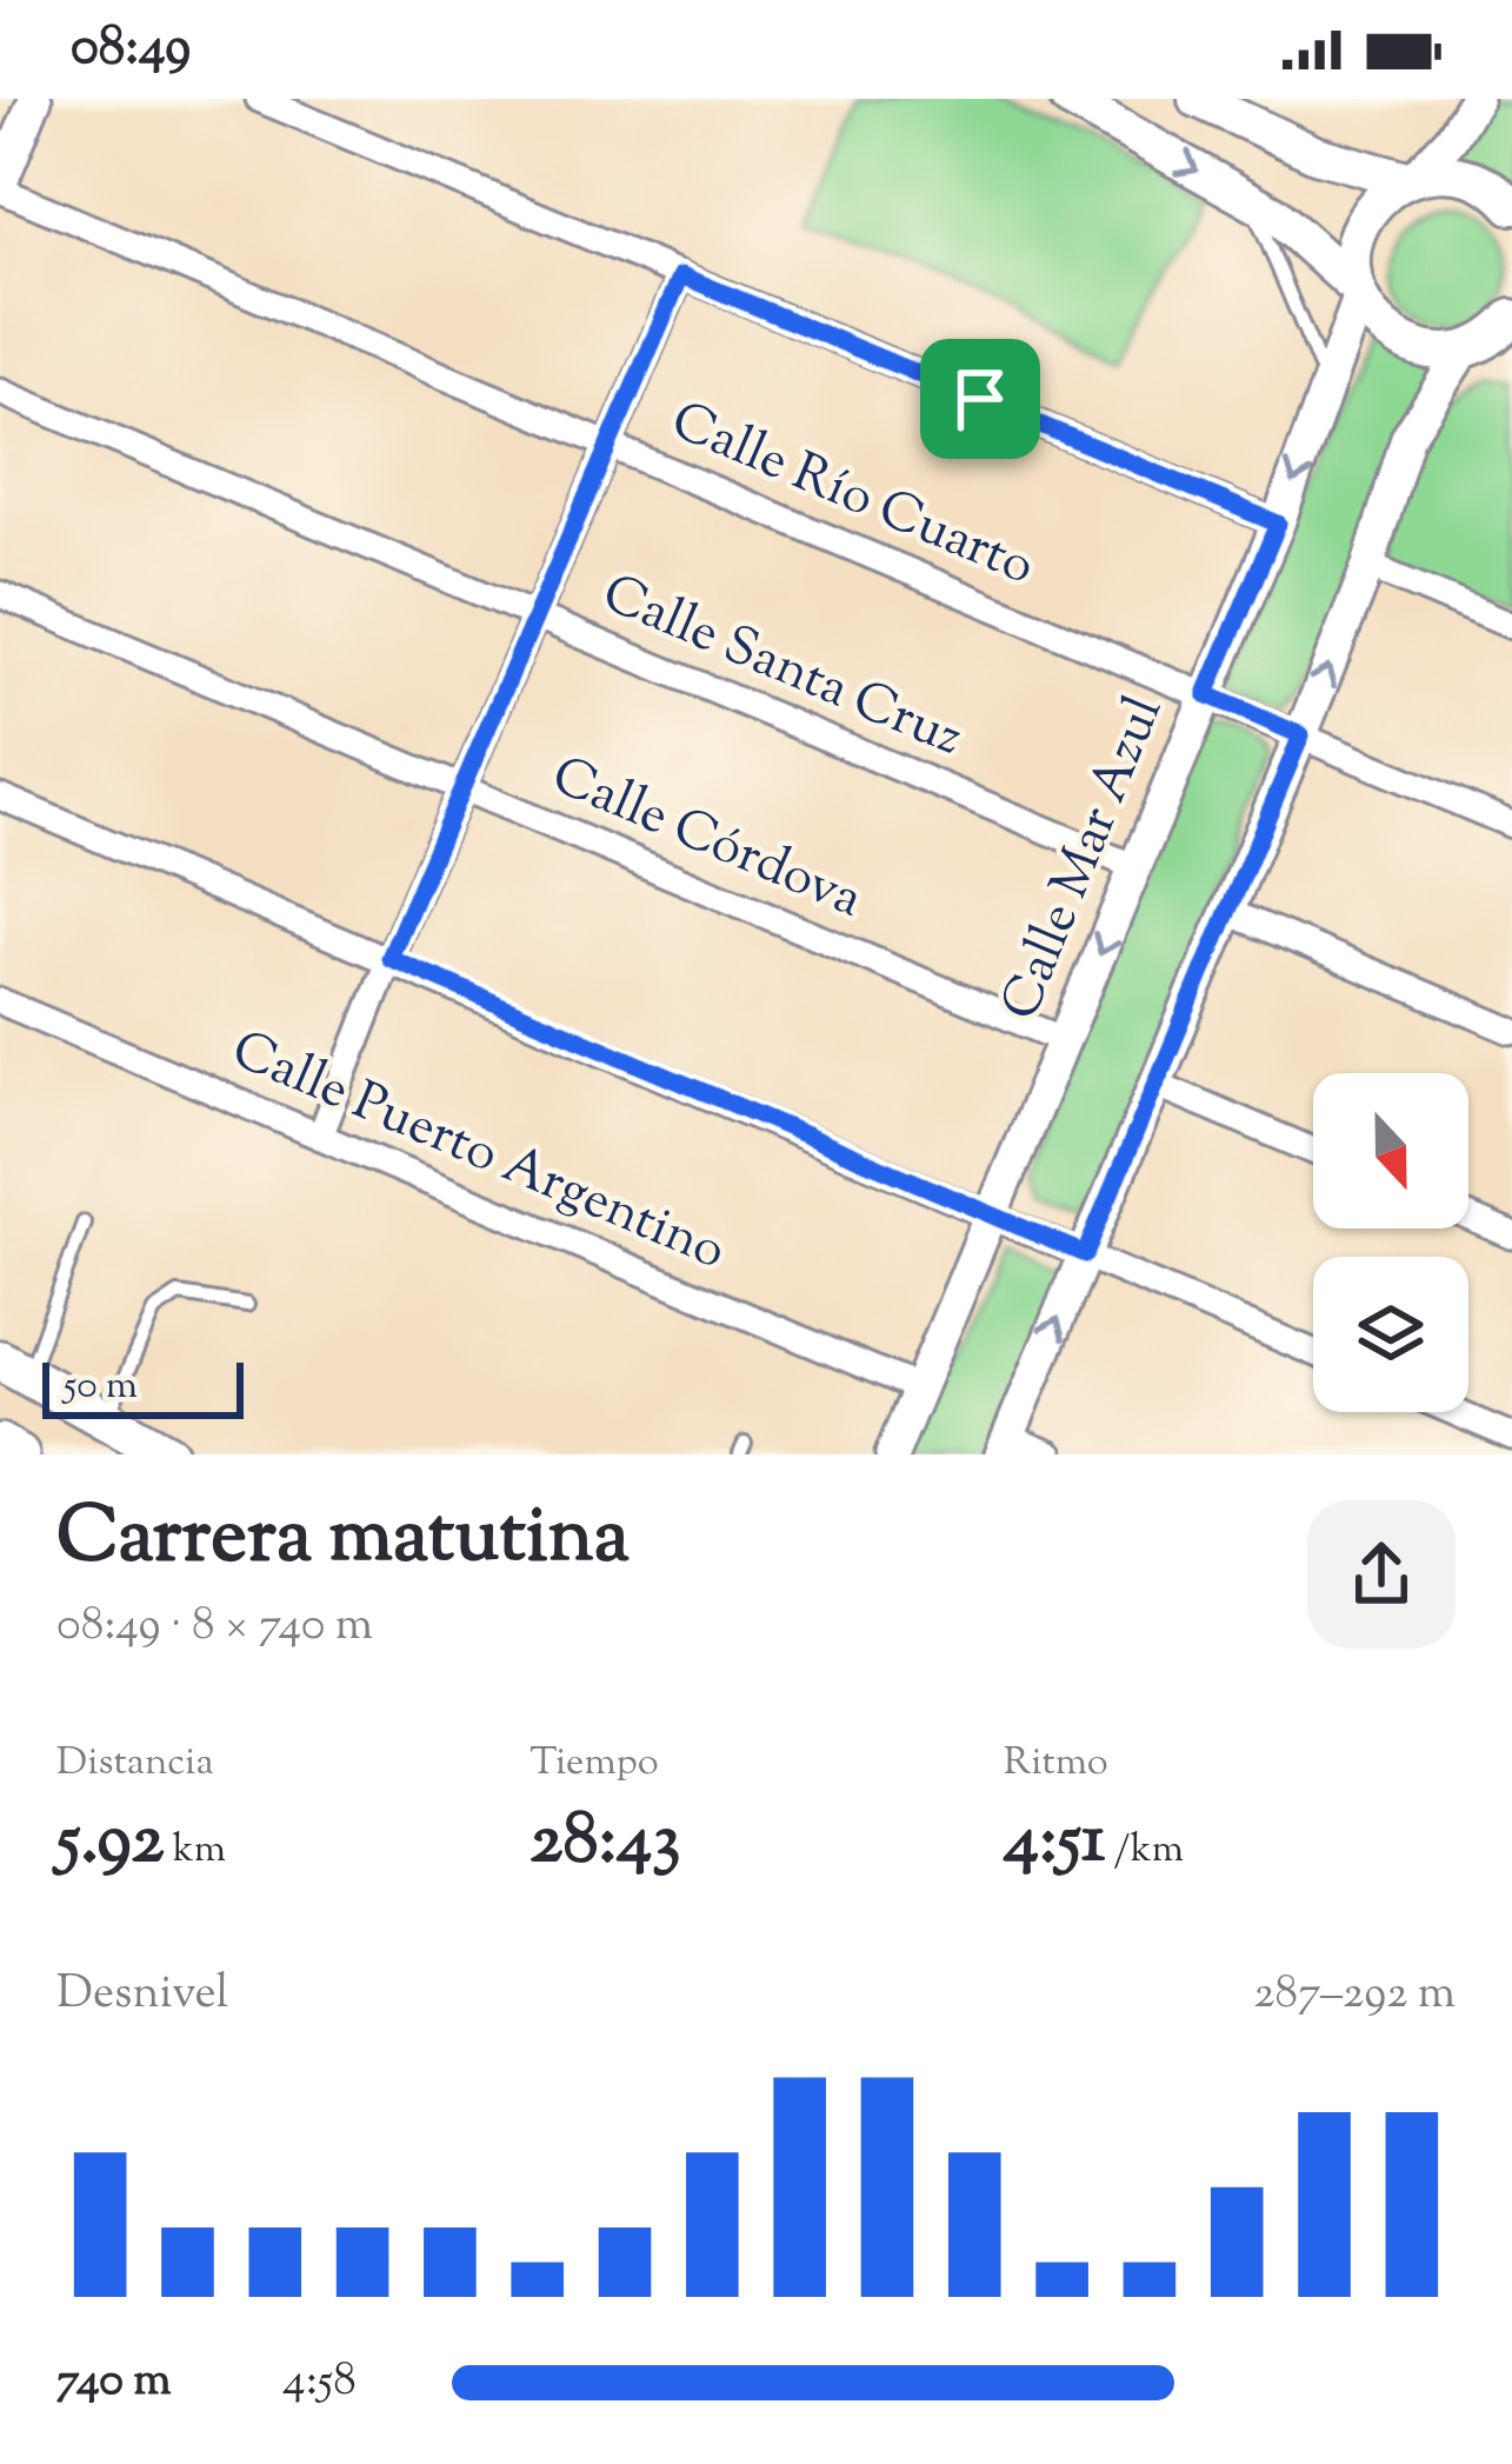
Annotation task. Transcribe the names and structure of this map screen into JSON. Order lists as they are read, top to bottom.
{
  "streets": {
    "street": [
      "Calle Río Cuarto",
      "Calle Santa Cruz",
      "Calle Córdova",
      "Calle Mar Azul",
      "Calle Puerto Argentino"
    ]
  },
  "crossings": [
    ["Calle Río Cuarto", "Calle Mar Azul"],
    ["Calle Santa Cruz", "Calle Mar Azul"],
    ["Calle Córdova", "Calle Mar Azul"],
    ["Calle Mar Azul", "Calle Puerto Argentino"]
  ],
  "scale_bar": "50 m",
  "north": "bottom",
  "page": {
    "status": "08:49",
    "scale": "50 m",
    "heading": ["Carrera matutina", "08:49 · 8 × 740 m"],
    "stats": [
      ["Distancia", "5.92 km"],
      ["Tiempo", "28:43"],
      ["Ritmo", "4:51 /km"]
    ],
    "chart": ["Desnivel", "287–292 m"],
    "list": [
      {
        "name": "740 m",
        "note": "4:58"
      }
    ]
  }
}
